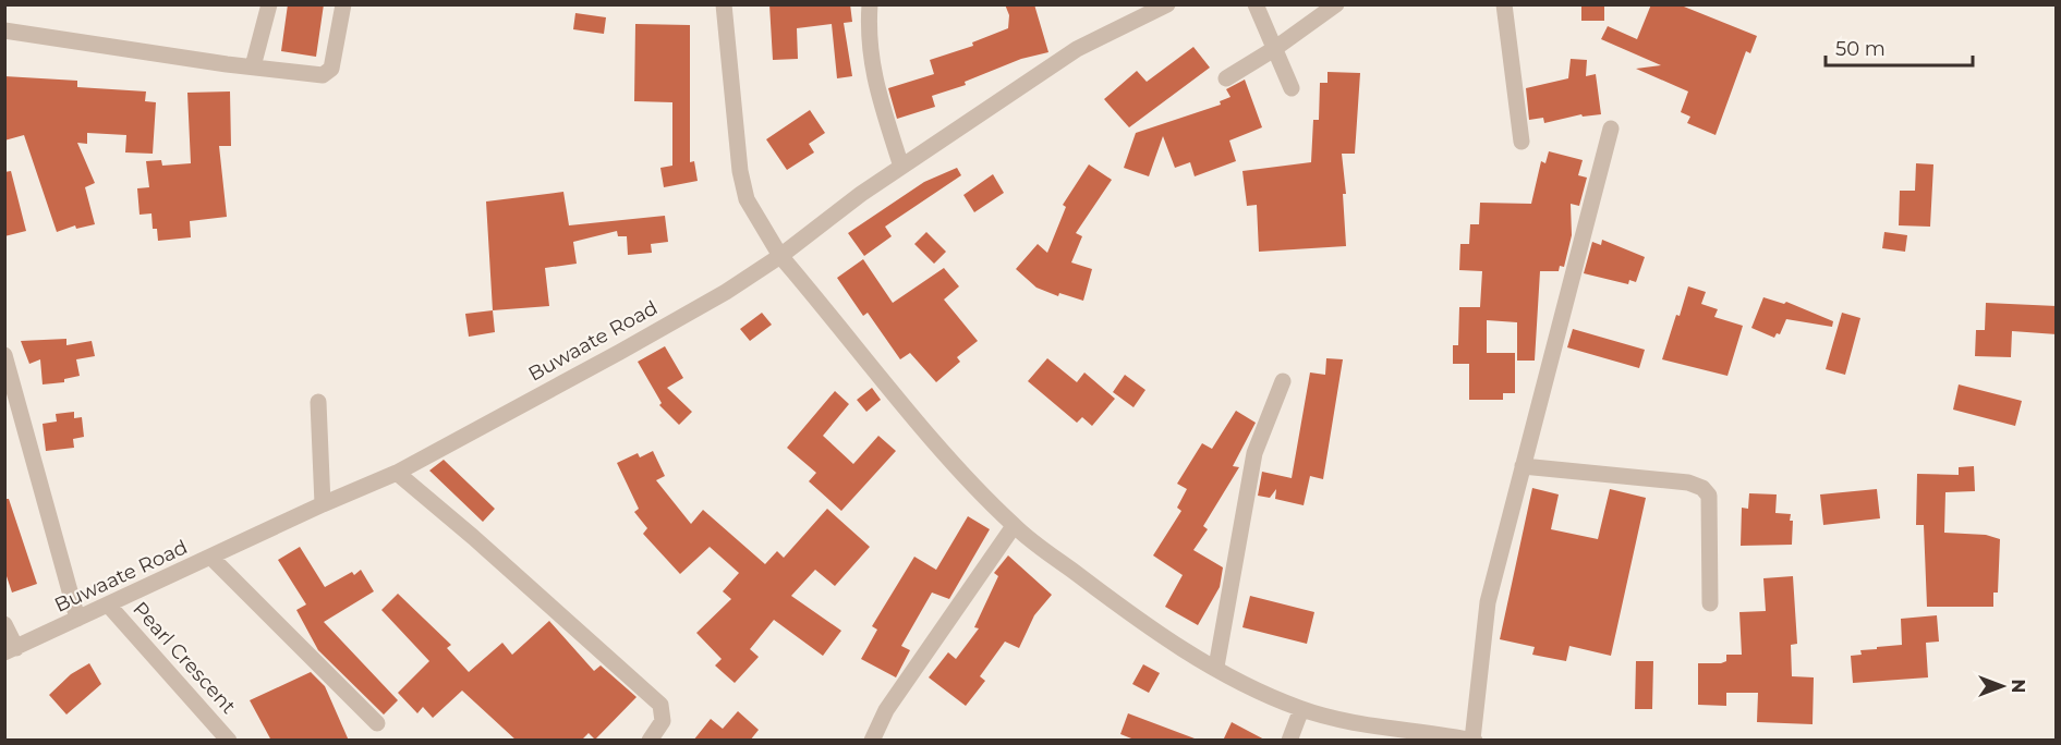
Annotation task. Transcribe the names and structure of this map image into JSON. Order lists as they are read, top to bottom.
{
  "streets": {
    "street": ["Buwaate Road", "Pearl Crescent"]
  },
  "crossings": [
    ["Buwaate Road", "Pearl Crescent"]
  ],
  "scale_bar": "50 m",
  "north": "right"
}
